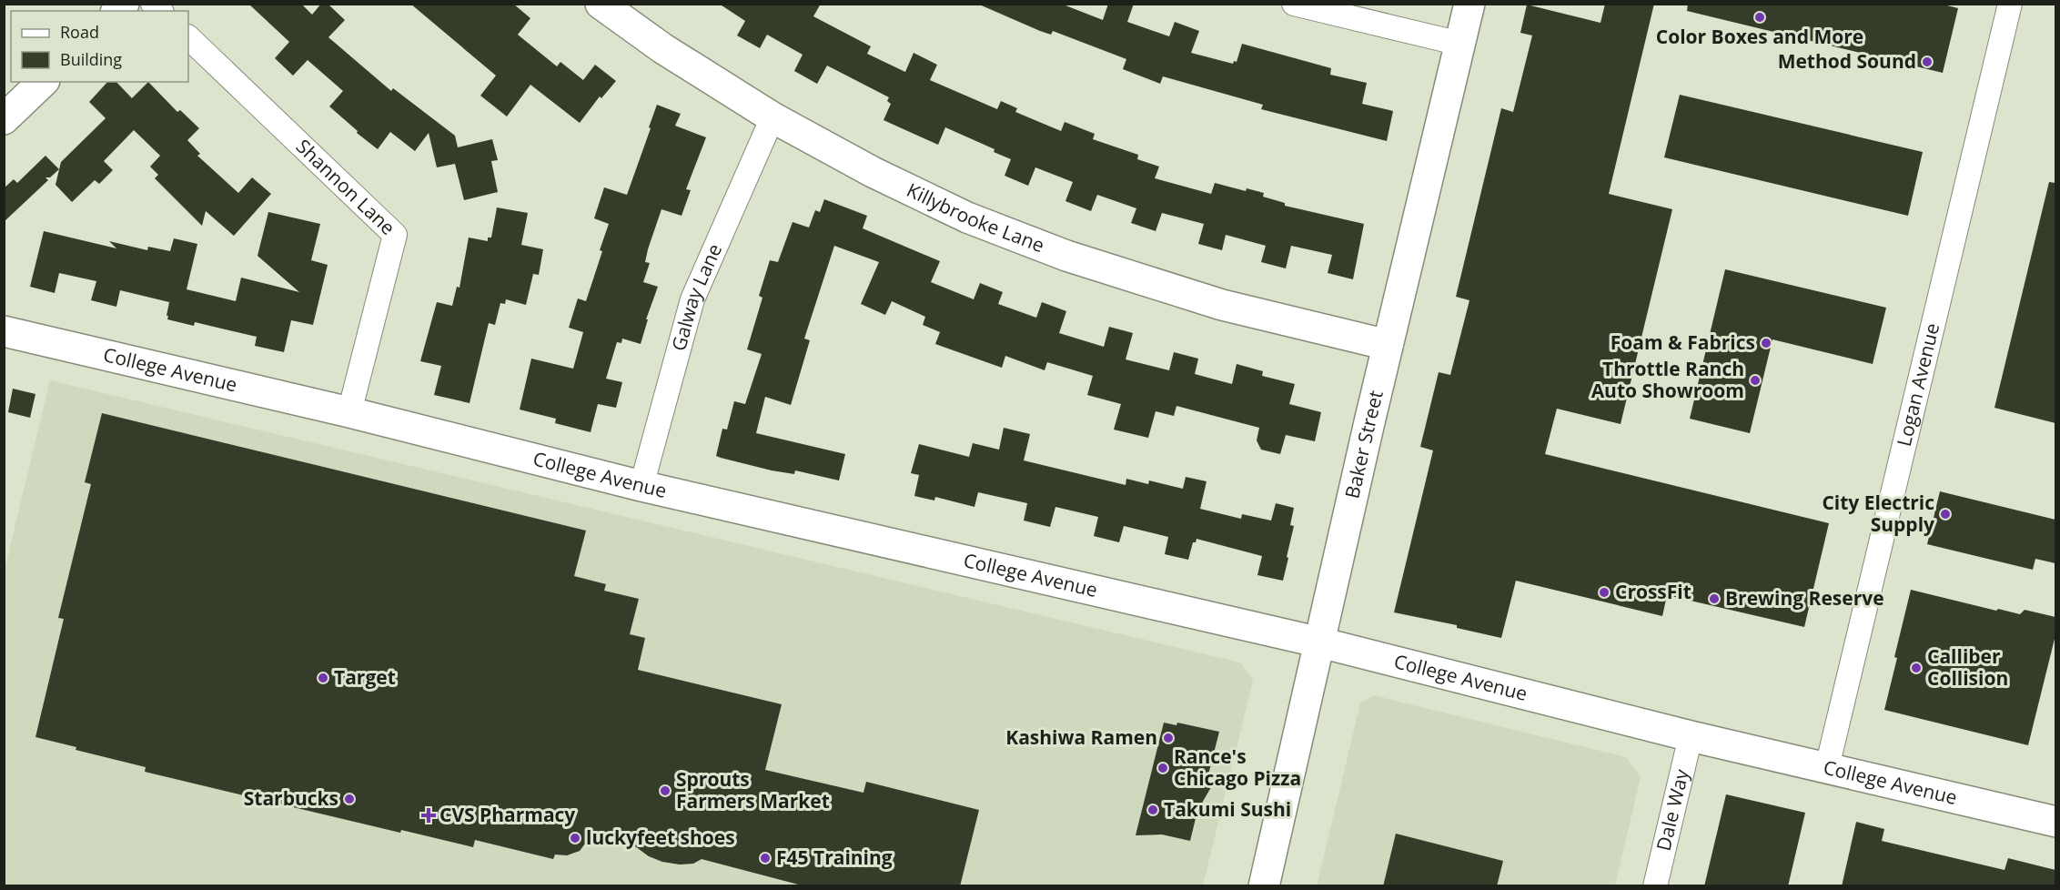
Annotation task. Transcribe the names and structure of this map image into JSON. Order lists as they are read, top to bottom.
{
  "streets": {
    "street": [
      "Shannon Lane",
      "Killybrooke Lane",
      "Galway Lane",
      "College Avenue",
      "Logan Avenue",
      "Baker Street",
      "Dale Way"
    ]
  },
  "crossings": [
    ["Shannon Lane", "College Avenue"],
    ["Killybrooke Lane", "Galway Lane"],
    ["Killybrooke Lane", "Baker Street"],
    ["Galway Lane", "College Avenue"],
    ["College Avenue", "Logan Avenue"],
    ["College Avenue", "Baker Street"],
    ["College Avenue", "Dale Way"]
  ],
  "places": {
    "other": [
      "Color Boxes and More",
      "Method Sound",
      "Foam & Fabrics",
      "Throttle Ranch Auto Showroom",
      "City Electric Supply",
      "CrossFit",
      "Brewing Reserve",
      "Calliber Collision",
      "Target",
      "Kashiwa Ramen",
      "Rance's Chicago Pizza",
      "Sprouts Farmers Market",
      "Starbucks",
      "Takumi Sushi",
      "luckyfeet shoes",
      "F45 Training"
    ],
    "health": ["CVS Pharmacy"]
  },
  "legend": ["Road", "Building"]
}
